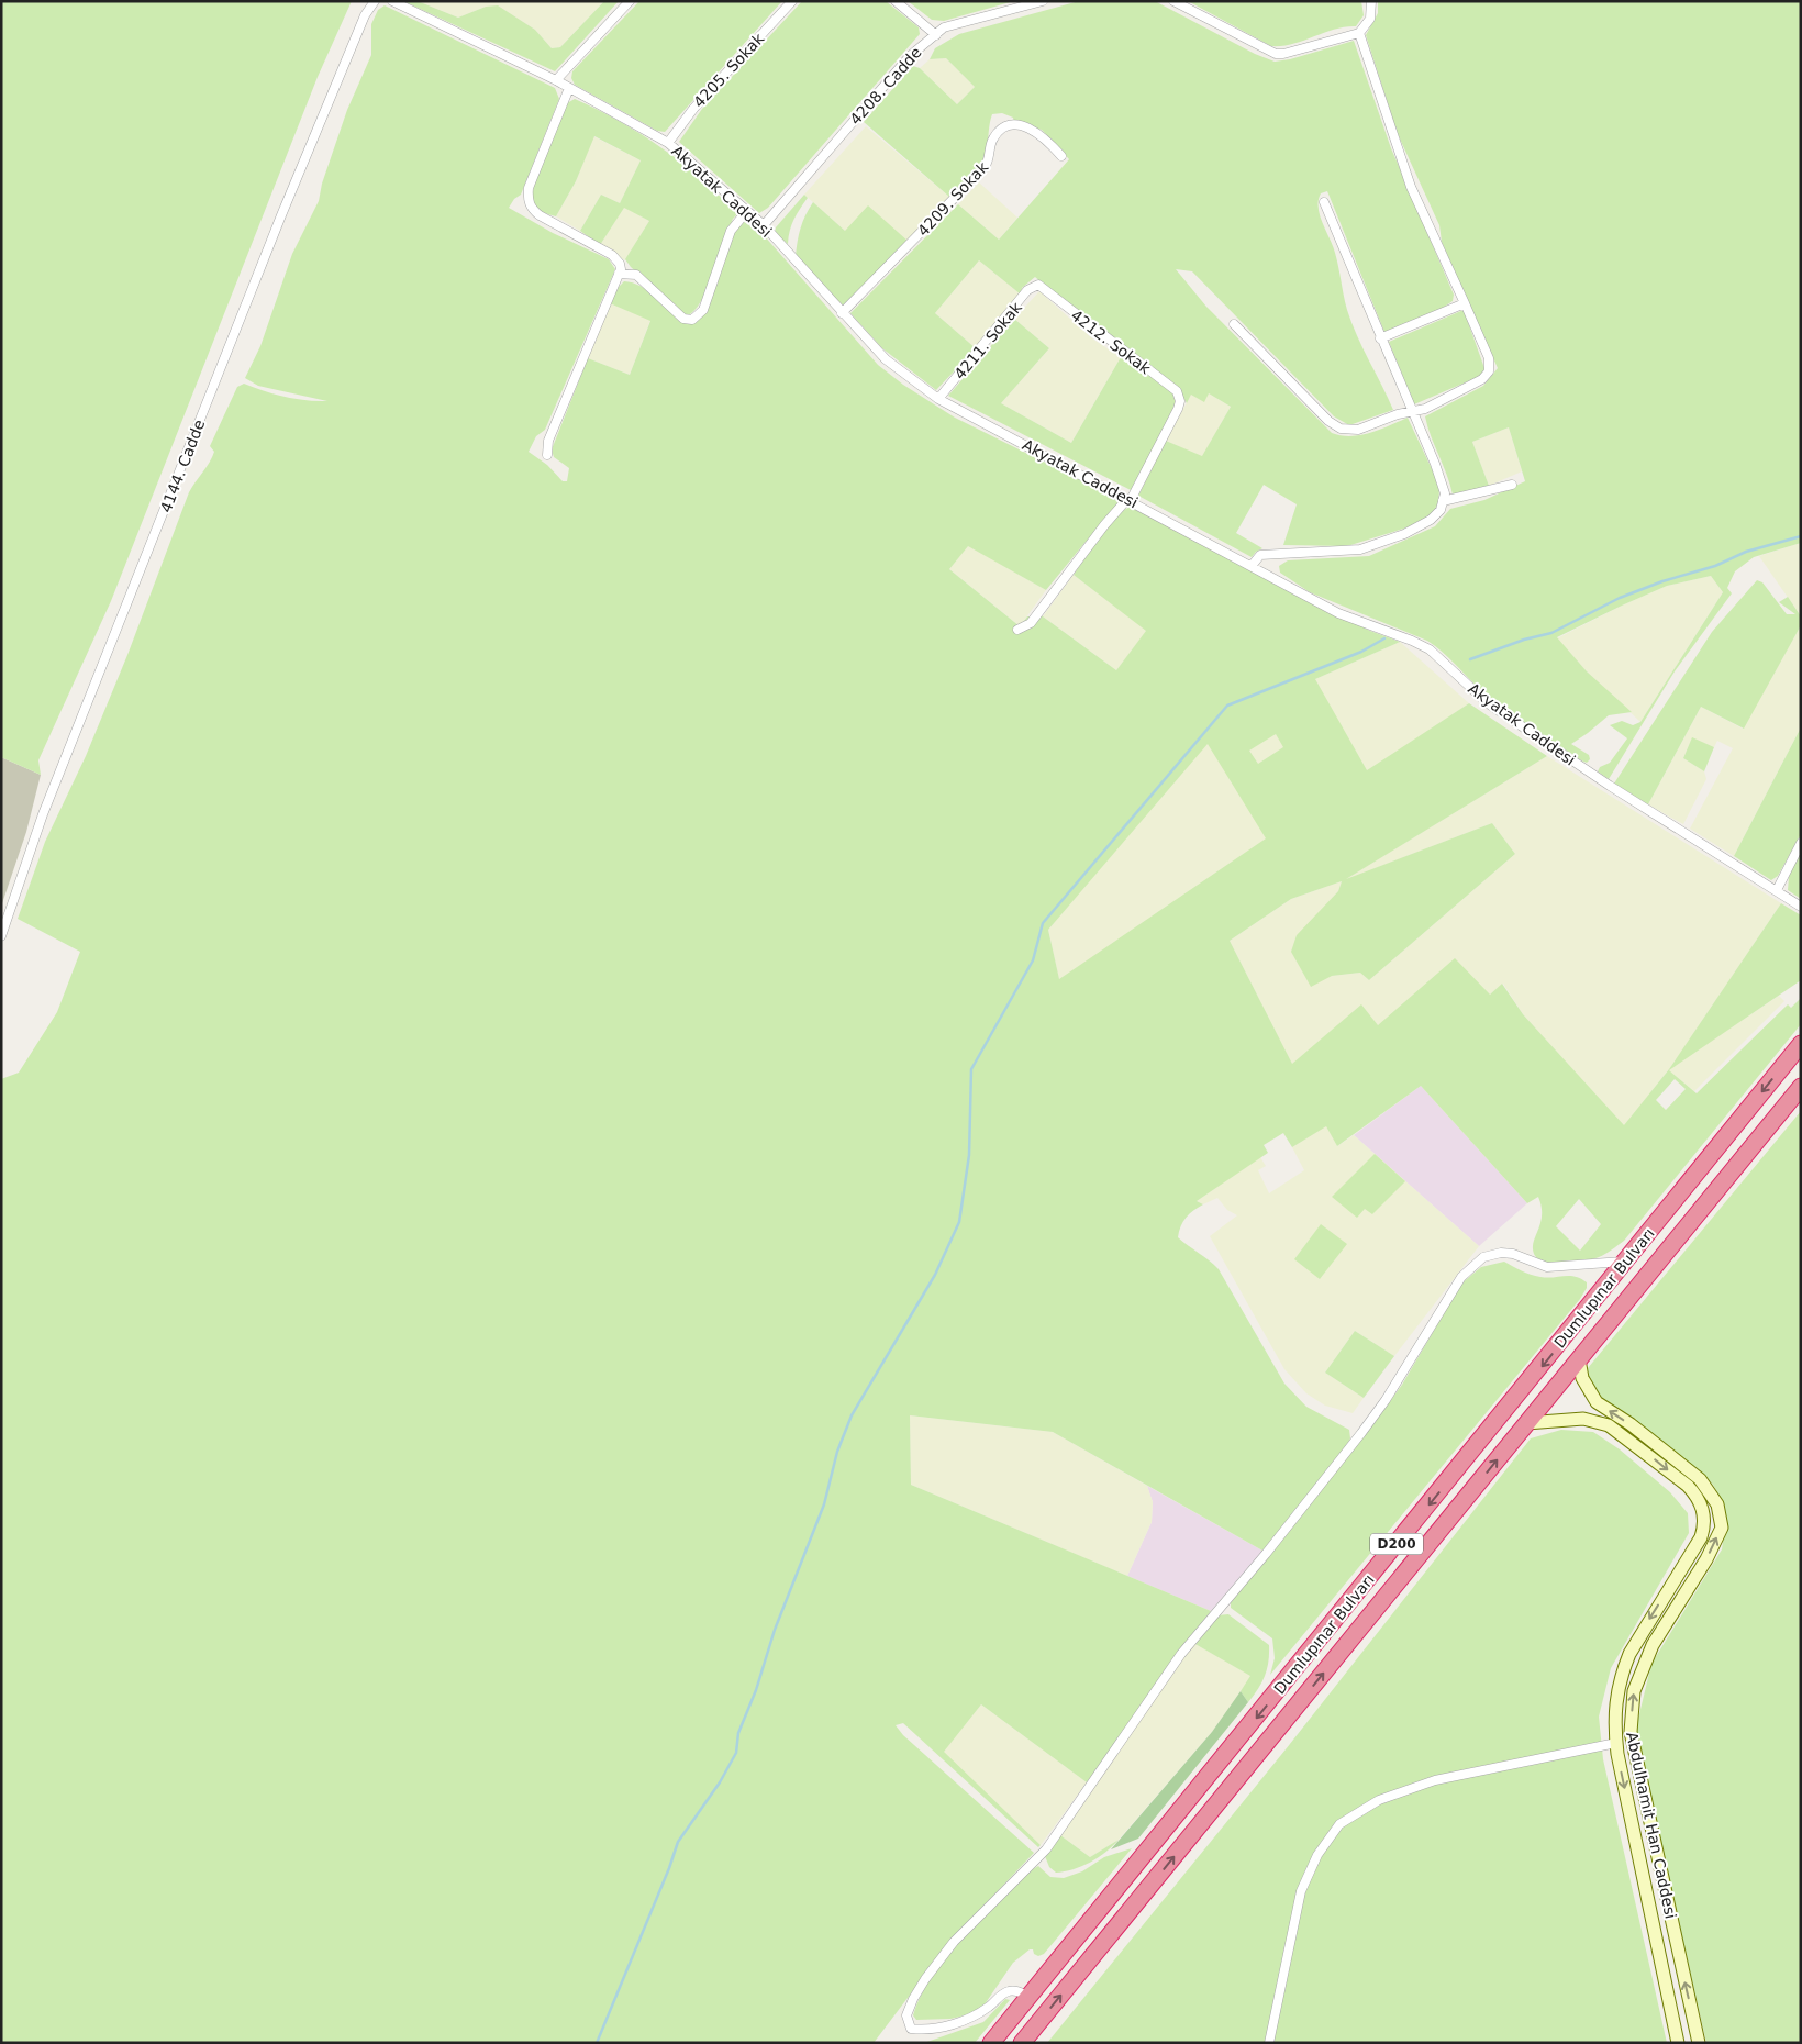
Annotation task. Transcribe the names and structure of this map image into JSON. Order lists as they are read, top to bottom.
{
  "streets": {
    "highway": ["Dumlupınar Bulvarı", "D200"],
    "main road": ["Abdulhamit Han Caddesi"],
    "street": [
      "4205. Sokak",
      "4208. Cadde",
      "Akyatak Caddesi",
      "4209. Sokak",
      "4211. Sokak",
      "4212. Sokak",
      "4144. Cadde"
    ]
  },
  "crossings": [
    ["4205. Sokak", "Akyatak Caddesi"],
    ["4208. Cadde", "Akyatak Caddesi"],
    ["Akyatak Caddesi", "4209. Sokak"],
    ["Akyatak Caddesi", "4211. Sokak"],
    ["Akyatak Caddesi", "4212. Sokak"],
    ["4211. Sokak", "4212. Sokak"],
    ["Dumlupınar Bulvarı", "Abdulhamit Han Caddesi"]
  ]
}
